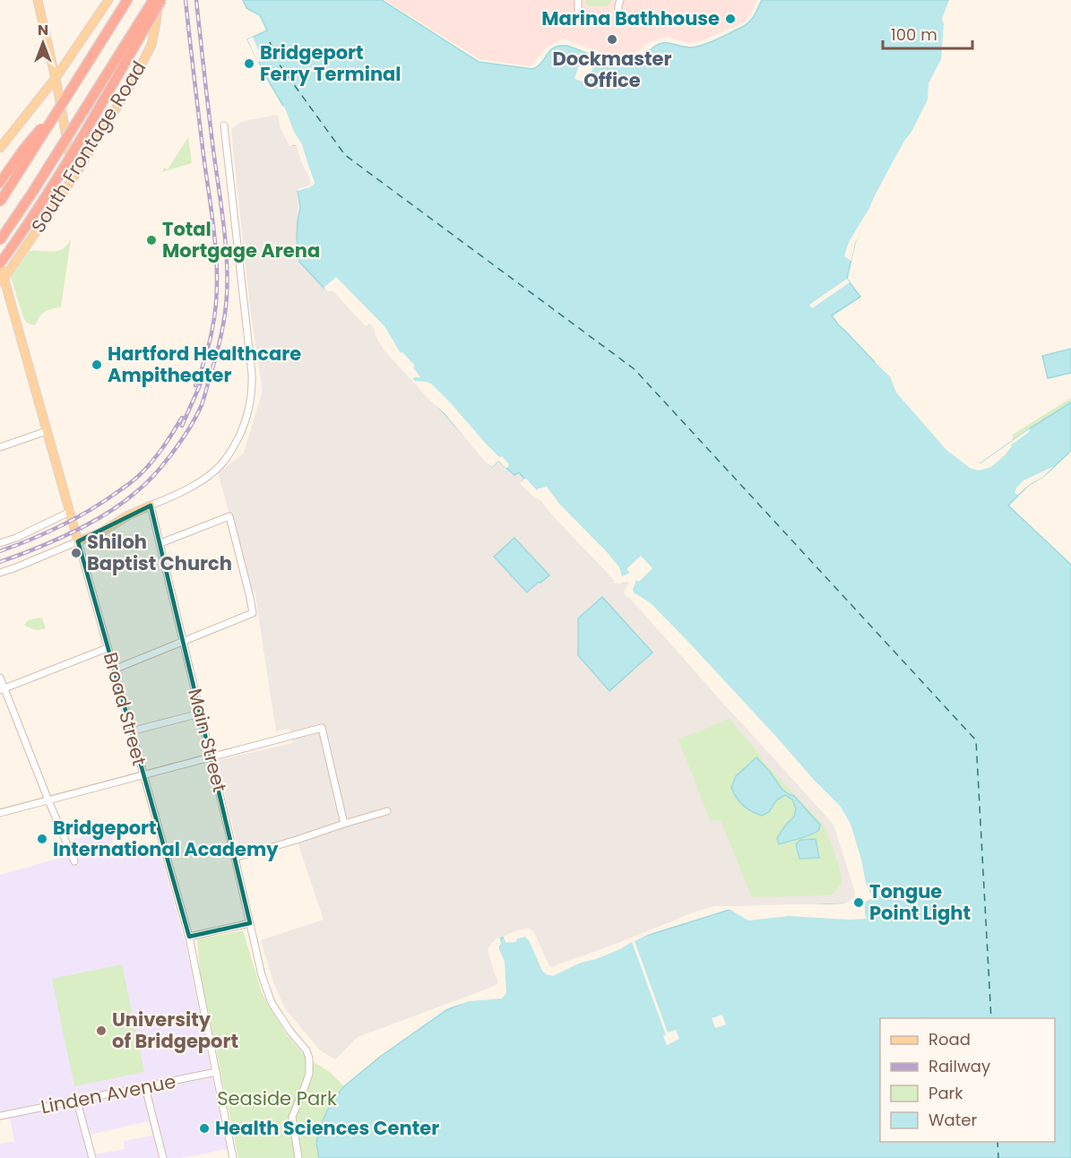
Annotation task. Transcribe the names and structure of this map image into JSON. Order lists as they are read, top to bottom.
{
  "streets": {
    "main road": ["South Frontage Road", "Broad Street"],
    "street": ["Main Street", "Linden Avenue"]
  },
  "crossings": [
    ["South Frontage Road", "Broad Street"],
    ["Broad Street", "Linden Avenue"]
  ],
  "parks": ["Seaside Park"],
  "places": [
    "Marina Bathhouse",
    "Dockmaster Office",
    "Bridgeport Ferry Terminal",
    "Total Mortgage Arena",
    "Hartford Healthcare Ampitheater",
    "Shiloh Baptist Church",
    "Bridgeport International Academy",
    "Tongue Point Light",
    "University of Bridgeport",
    "Health Sciences Center"
  ],
  "legend": [
    "Road",
    "Railway",
    "Park",
    "Water"
  ],
  "scale_bar": "100 m",
  "north": "top"
}
